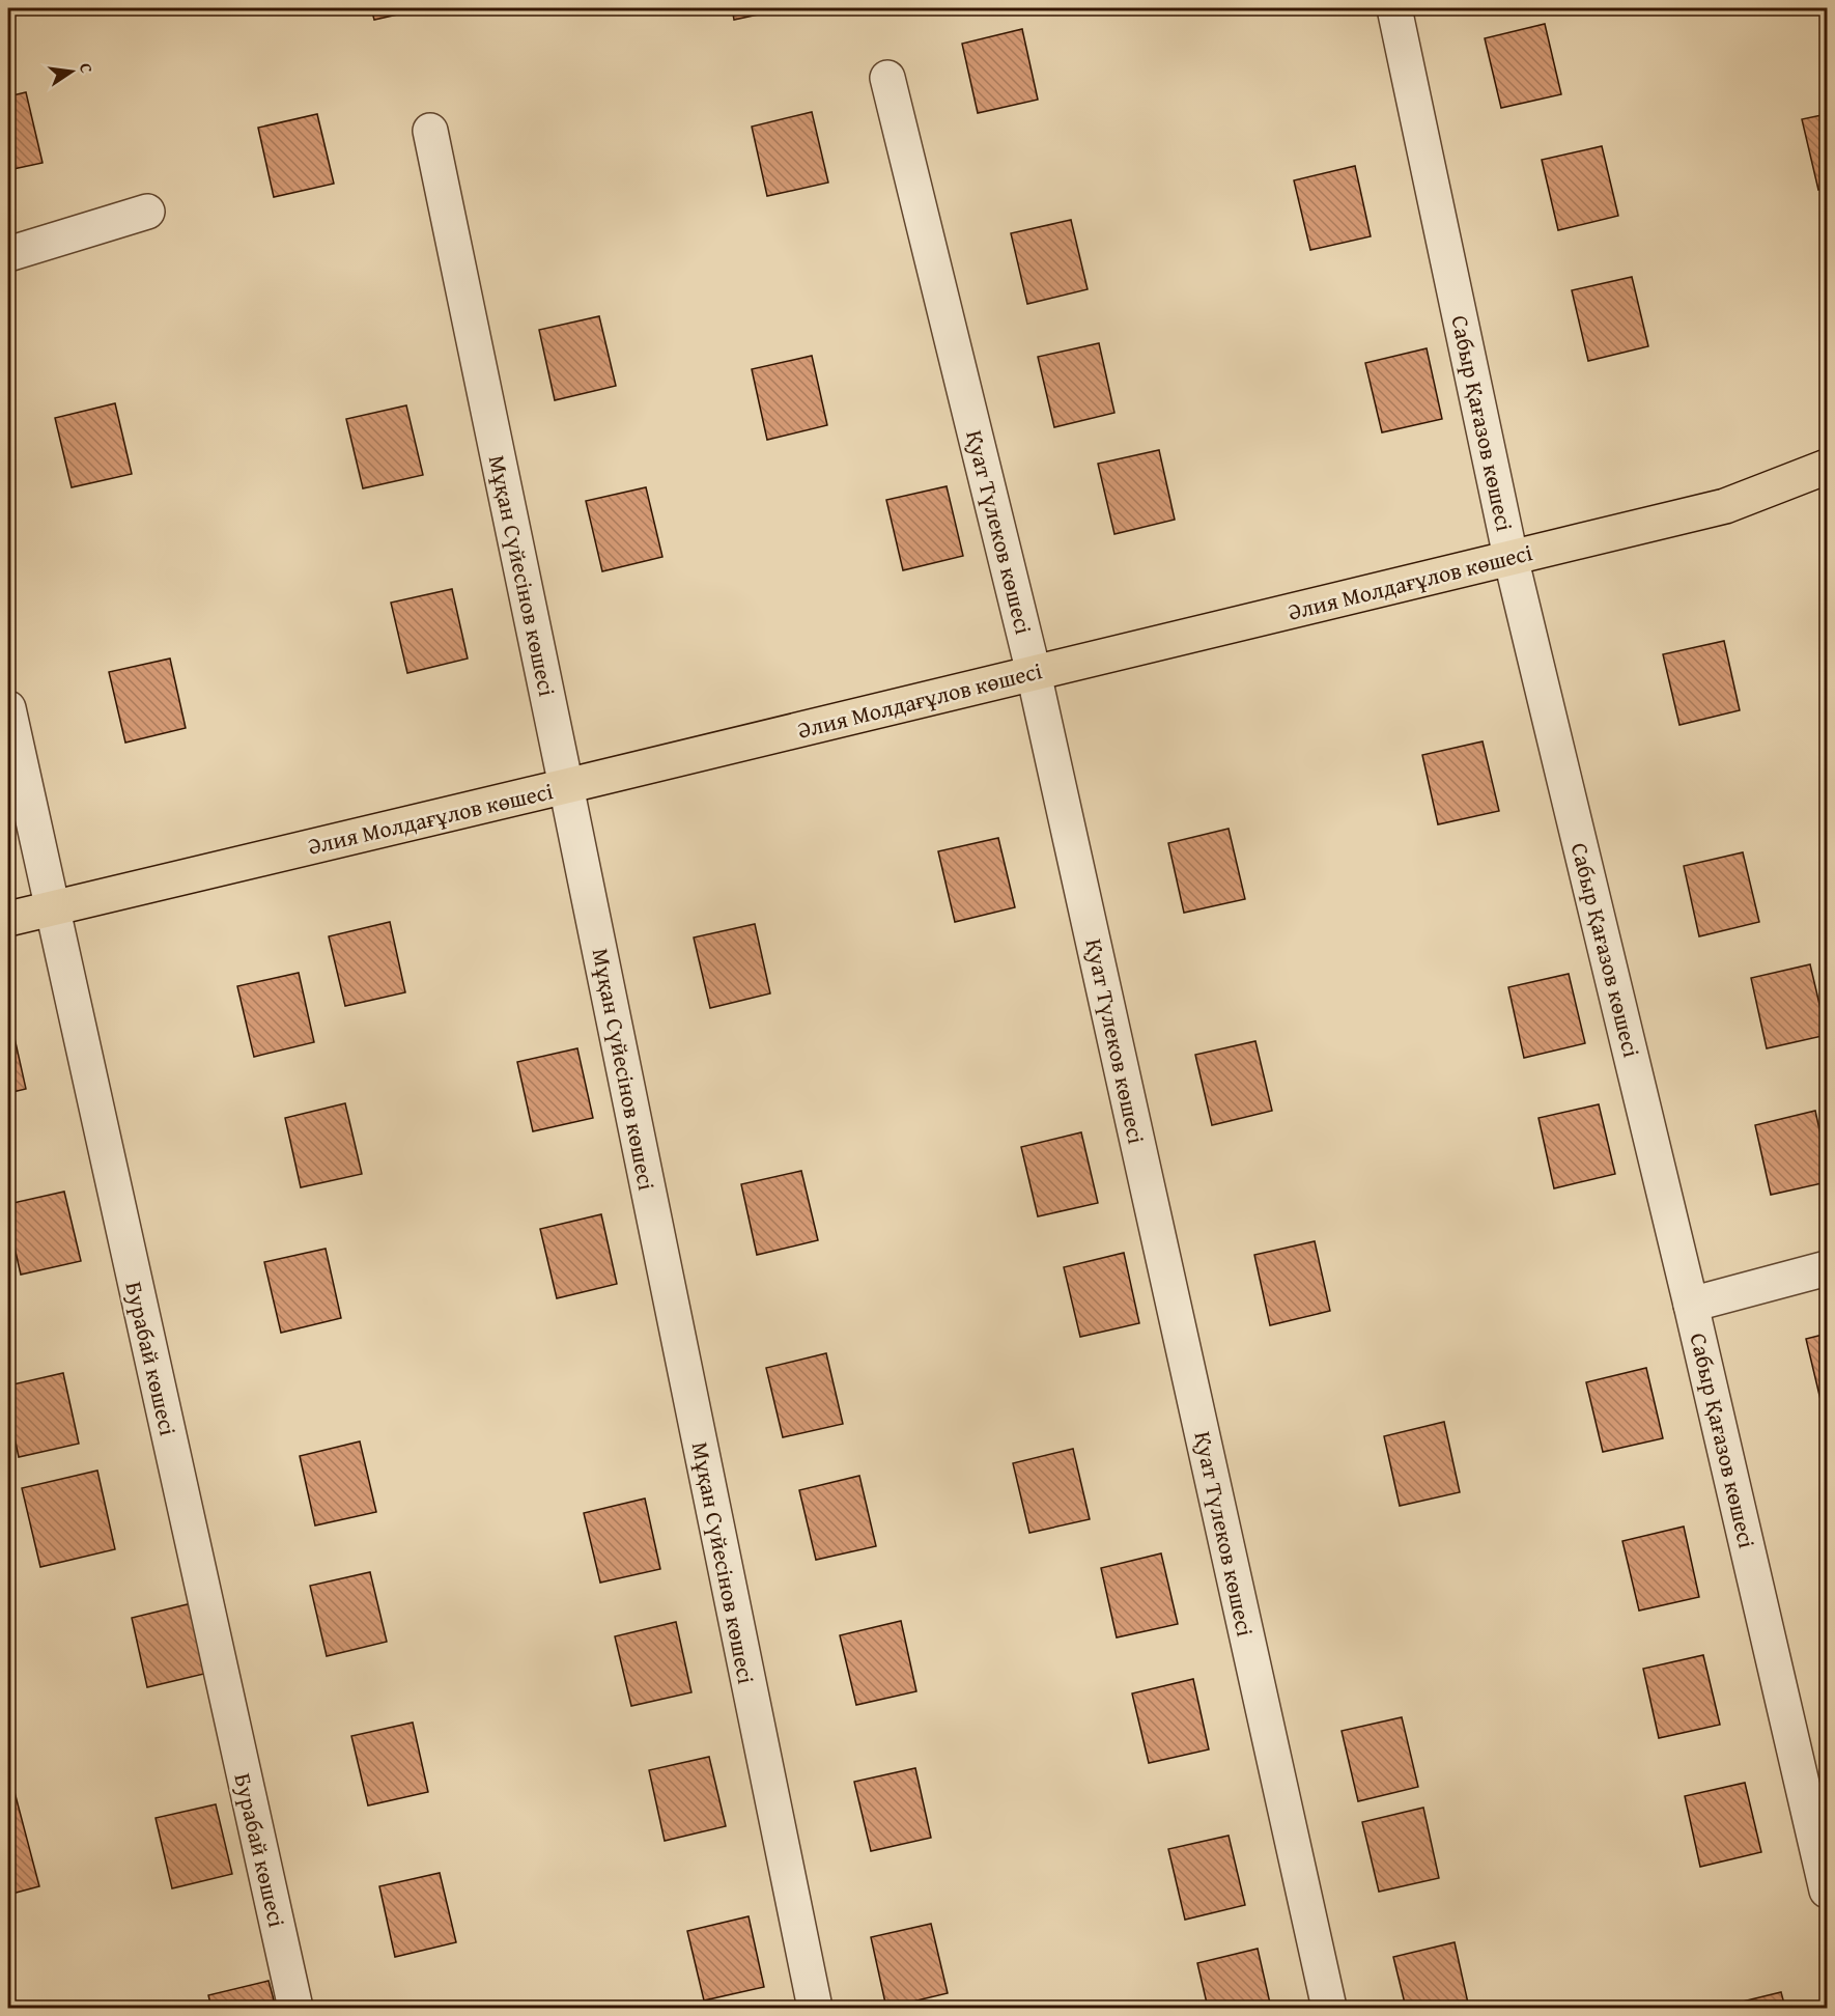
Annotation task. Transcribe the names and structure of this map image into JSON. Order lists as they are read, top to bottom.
{
  "streets": {
    "main road": ["Әлия Молдағұлов көшесі"],
    "street": [
      "Сабыр Қағазов көшесі",
      "Қуат Түлеков көшесі",
      "Мұқан Сүйесінов көшесі",
      "Бурабай көшесi"
    ]
  },
  "crossings": [
    ["Сабыр Қағазов көшесі", "Әлия Молдағұлов көшесі"],
    ["Қуат Түлеков көшесі", "Әлия Молдағұлов көшесі"],
    ["Мұқан Сүйесінов көшесі", "Әлия Молдағұлов көшесі"],
    ["Әлия Молдағұлов көшесі", "Бурабай көшесi"]
  ],
  "north": "right"
}
